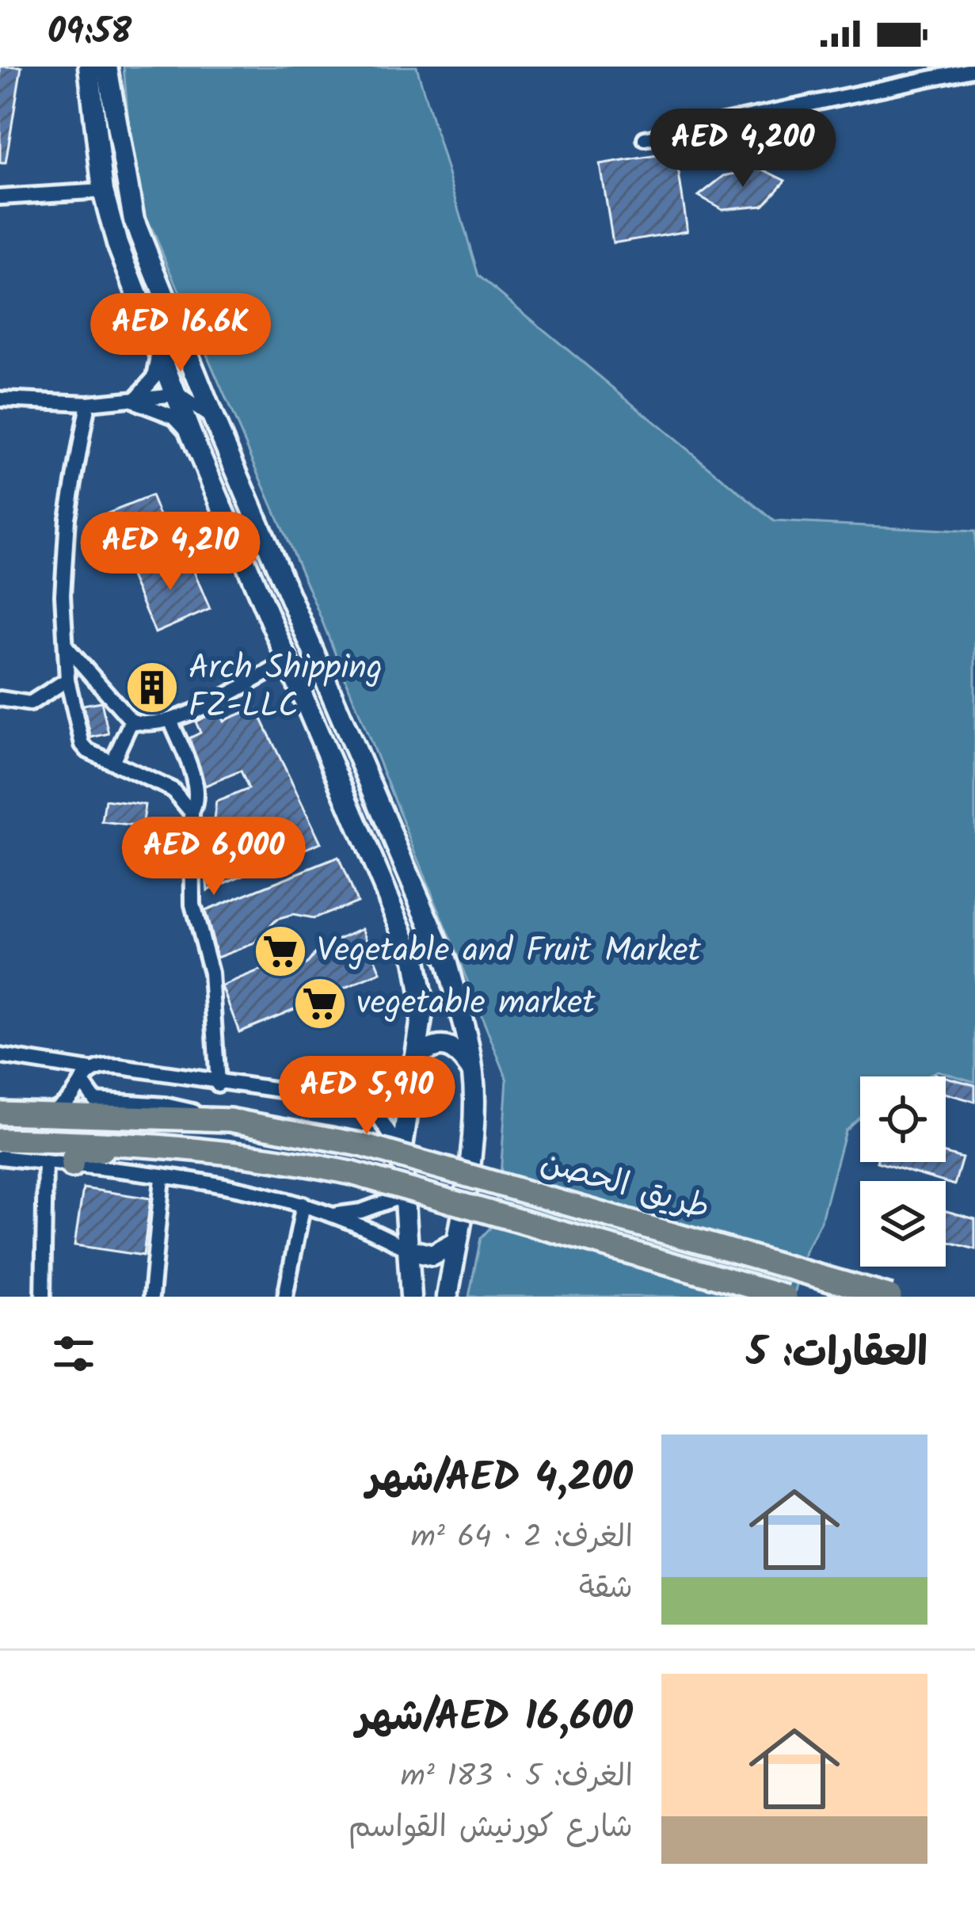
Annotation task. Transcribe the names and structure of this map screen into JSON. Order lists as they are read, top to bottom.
{
  "streets": {
    "main road": ["طريق الحصن"]
  },
  "places": {
    "building": ["Arch Shipping FZ-LLC"],
    "supermarket": ["Vegetable and Fruit Market", "vegetable market"]
  },
  "page": {
    "status": "09:58",
    "price": [
      "AED 4,200",
      "AED 16.6K",
      "AED 4,210",
      "AED 6,000",
      "AED 5,910"
    ],
    "heading": "العقارات: 5",
    "list": [
      {
        "name": "AED 4,200/شهر",
        "note": "الغرف: 2 · 64 m² · شقة"
      },
      {
        "name": "AED 16,600/شهر",
        "note": "الغرف: 5 · 183 m² · شارع كورنيش القواسم"
      }
    ]
  }
}
